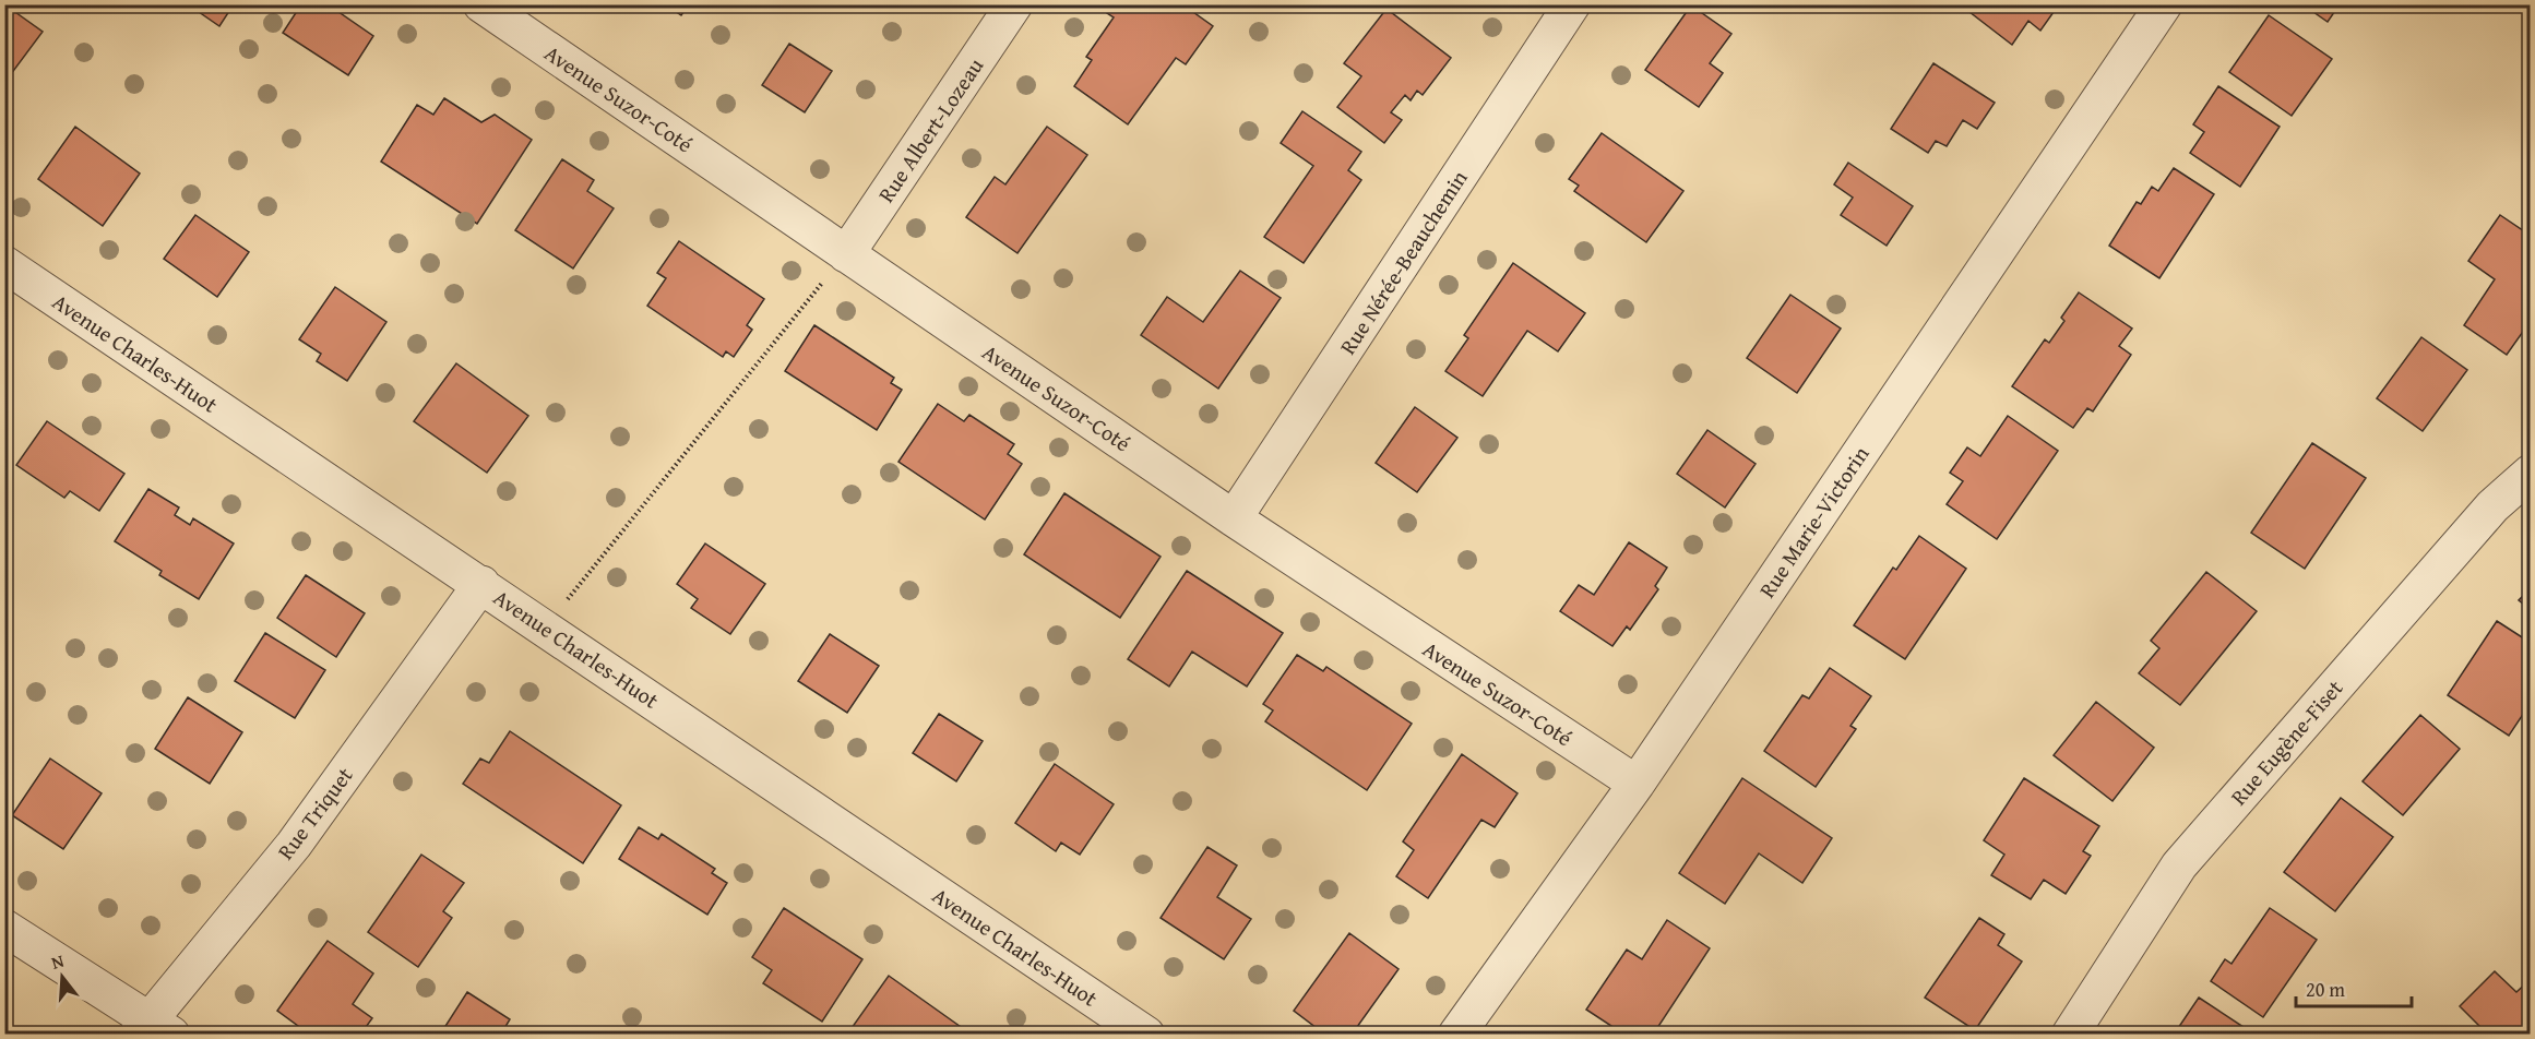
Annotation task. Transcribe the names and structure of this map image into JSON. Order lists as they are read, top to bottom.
{
  "streets": {
    "street": [
      "Avenue Suzor-Coté",
      "Rue Albert-Lozeau",
      "Rue Nérée-Beauchemin",
      "Avenue Charles-Huot",
      "Rue Marie-Victorin",
      "Rue Eugène-Fiset",
      "Rue Triquet"
    ]
  },
  "crossings": [
    ["Avenue Suzor-Coté", "Rue Albert-Lozeau"],
    ["Avenue Suzor-Coté", "Rue Nérée-Beauchemin"],
    ["Avenue Suzor-Coté", "Rue Marie-Victorin"],
    ["Avenue Charles-Huot", "Rue Triquet"]
  ],
  "scale_bar": "20 m",
  "north": "top"
}
